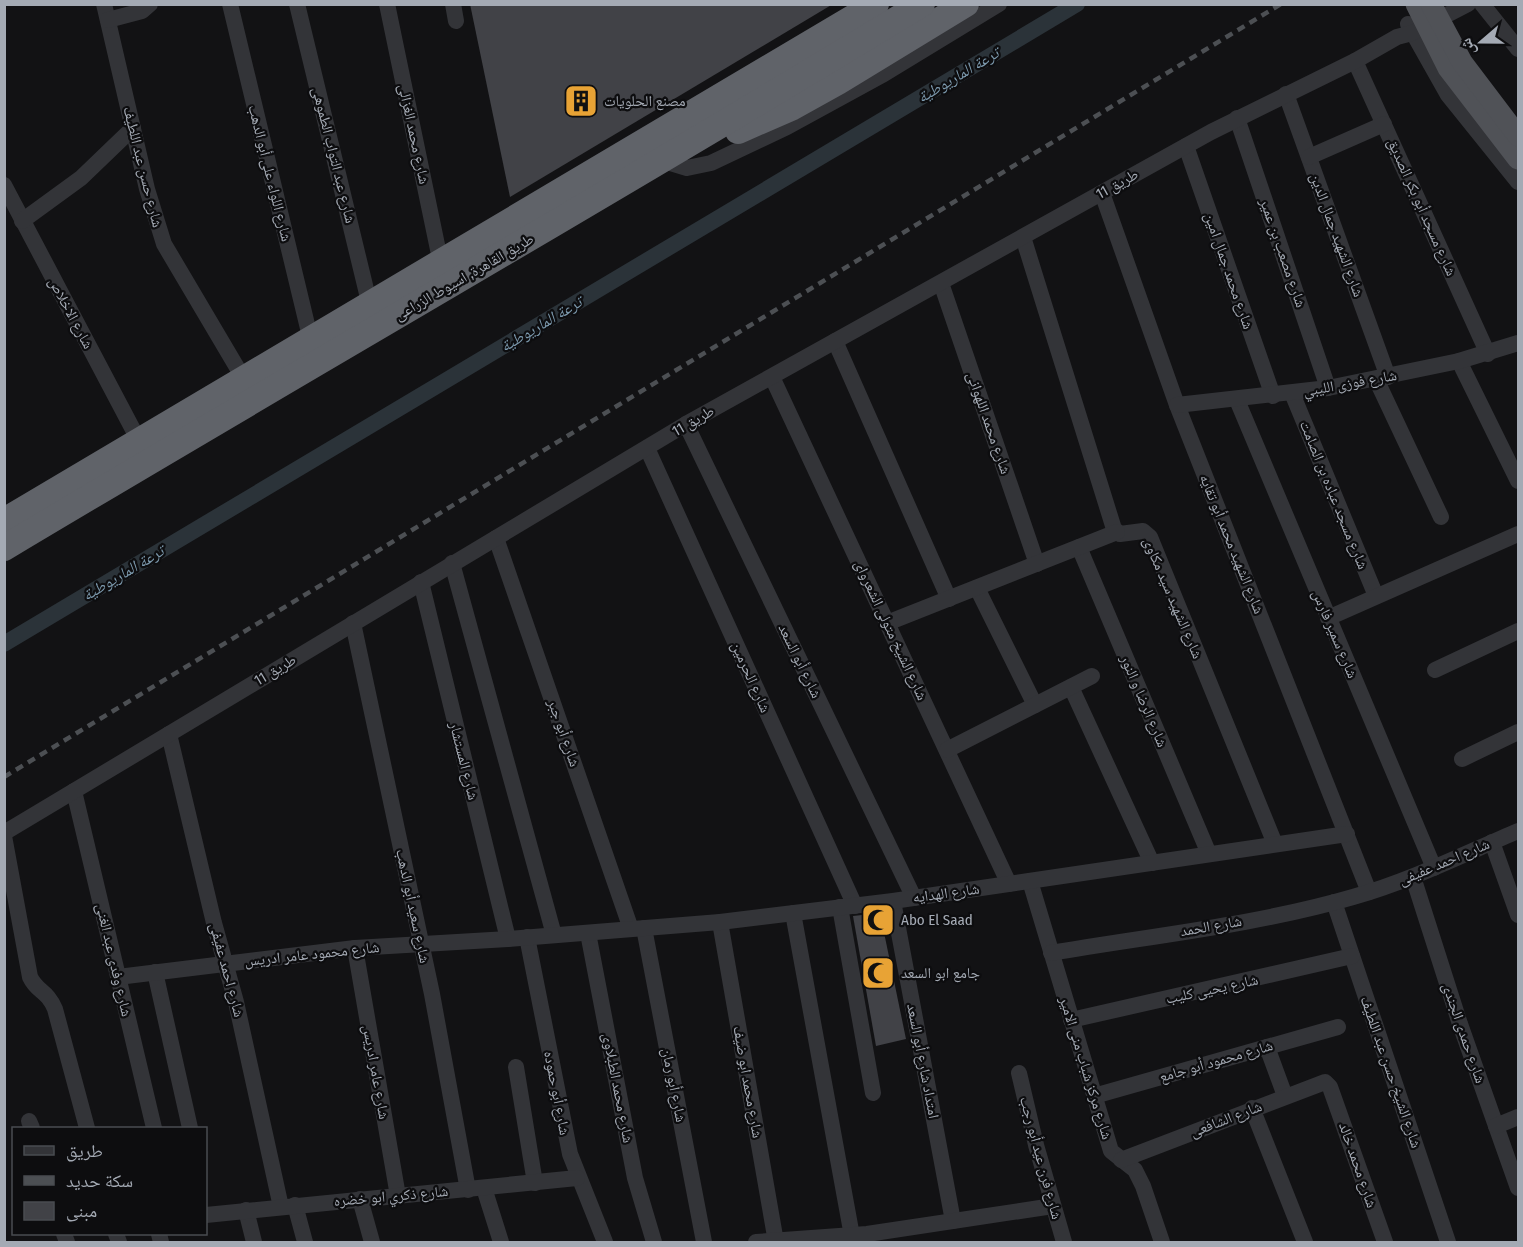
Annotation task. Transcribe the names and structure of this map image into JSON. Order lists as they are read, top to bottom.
{
  "streets": {
    "highway": ["طريق القاهرة, اسيوط الزراعى"],
    "street": [
      "شارع محمد الغزالى",
      "شارع عبد التواب الطموهى",
      "شارع حسن عبد اللطيف",
      "شارع اللواء على أبو الدهب",
      "طريق 11",
      "شارع مسجد أبو بكر الصديق",
      "شارع الشهيد جمال الدين",
      "شارع مصعب بن عمير",
      "شارع محمد جمال امين",
      "شارع الاخلاص",
      "شارع فوزى الليبي",
      "شارع محمد اللهوانى",
      "شارع مسجد عباده بن الصامت",
      "شارع الشهيد محمد أبو تقايه",
      "شارع الشهيد سيد مكاوى",
      "شارع الشيخ متولى الشعرواى",
      "شارع سمير فارس",
      "شارع أبو السعد",
      "شارع الحرمين",
      "شارع الرضا و النور",
      "شارع أبو جبر",
      "شارع المستشار",
      "شارع احمد عفيفى",
      "شارع الهدايه",
      "شارع سعيد أبو الدهب",
      "شارع الحمد",
      "شارع محمود عامر ادريس",
      "شارع وفدى عبد الغنى",
      "شارع يحيى كليب",
      "شارع حمدى الجندى",
      "امتداد شارع أبو السعد",
      "شارع محمود أبو جامع",
      "شارع مركز شباب منى الامير",
      "شارع عامر ادريس",
      "شارع الشيخ حسن عبد اللطيف",
      "شارع محمد ابو ضيف",
      "شارع أبو رمان",
      "شارع محمد الطبلاوى",
      "شارع أبو حموده",
      "شارع الشافعى",
      "شارع فرن عيد أبو رجب",
      "شارع محمد خالد",
      "شارع ذكري ابو خضره"
    ]
  },
  "crossings": [
    ["شارع محمد الغزالى", "طريق القاهرة, اسيوط الزراعى"],
    ["شارع عبد التواب الطموهى", "طريق القاهرة, اسيوط الزراعى"],
    ["شارع حسن عبد اللطيف", "طريق القاهرة, اسيوط الزراعى"],
    ["شارع اللواء على أبو الدهب", "طريق القاهرة, اسيوط الزراعى"],
    ["طريق 11", "شارع مسجد أبو بكر الصديق"],
    ["طريق 11", "شارع الشهيد جمال الدين"],
    ["طريق 11", "شارع مصعب بن عمير"],
    ["طريق 11", "شارع محمد جمال امين"],
    ["طريق 11", "شارع محمد اللهوانى"],
    ["طريق 11", "شارع الشهيد محمد أبو تقايه"],
    ["طريق 11", "شارع الشيخ متولى الشعرواى"],
    ["طريق 11", "شارع أبو السعد"],
    ["طريق 11", "شارع الحرمين"],
    ["طريق 11", "شارع أبو جبر"],
    ["طريق 11", "شارع المستشار"],
    ["طريق 11", "شارع احمد عفيفى"],
    ["طريق 11", "شارع سعيد أبو الدهب"],
    ["طريق 11", "شارع وفدى عبد الغنى"],
    ["شارع مسجد أبو بكر الصديق", "شارع فوزى الليبي"],
    ["شارع الشهيد جمال الدين", "شارع فوزى الليبي"],
    ["شارع مصعب بن عمير", "شارع فوزى الليبي"],
    ["شارع محمد جمال امين", "شارع فوزى الليبي"],
    ["طريق القاهرة, اسيوط الزراعى", "شارع الاخلاص"],
    ["شارع فوزى الليبي", "شارع مسجد عباده بن الصامت"],
    ["شارع فوزى الليبي", "شارع الشهيد محمد أبو تقايه"],
    ["شارع فوزى الليبي", "شارع سمير فارس"],
    ["شارع الشهيد محمد أبو تقايه", "شارع احمد عفيفى"],
    ["شارع الشهيد محمد أبو تقايه", "شارع الهدايه"],
    ["شارع الشهيد محمد أبو تقايه", "شارع الحمد"],
    ["شارع الشهيد سيد مكاوى", "شارع الهدايه"],
    ["شارع الشيخ متولى الشعرواى", "شارع الهدايه"],
    ["شارع سمير فارس", "شارع احمد عفيفى"],
    ["شارع أبو السعد", "شارع الهدايه"],
    ["شارع الحرمين", "شارع الهدايه"],
    ["شارع الرضا و النور", "شارع الهدايه"],
    ["شارع أبو جبر", "شارع الهدايه"],
    ["شارع أبو جبر", "شارع أبو رمان"],
    ["شارع المستشار", "شارع الهدايه"],
    ["شارع المستشار", "شارع محمود عامر ادريس"],
    ["شارع احمد عفيفى", "شارع الحمد"],
    ["شارع احمد عفيفى", "شارع محمود عامر ادريس"],
    ["شارع احمد عفيفى", "شارع حمدى الجندى"],
    ["شارع احمد عفيفى", "شارع ذكري ابو خضره"],
    ["شارع الهدايه", "شارع محمود عامر ادريس"],
    ["شارع الهدايه", "امتداد شارع أبو السعد"],
    ["شارع الهدايه", "شارع مركز شباب منى الامير"],
    ["شارع الهدايه", "شارع محمد ابو ضيف"],
    ["شارع الهدايه", "شارع أبو رمان"],
    ["شارع الهدايه", "شارع محمد الطبلاوى"],
    ["شارع الهدايه", "شارع أبو حموده"],
    ["شارع سعيد أبو الدهب", "شارع محمود عامر ادريس"],
    ["شارع سعيد أبو الدهب", "شارع ذكري ابو خضره"],
    ["شارع الحمد", "شارع مركز شباب منى الامير"],
    ["شارع الحمد", "شارع الشيخ حسن عبد اللطيف"],
    ["شارع محمود عامر ادريس", "شارع وفدى عبد الغنى"],
    ["شارع محمود عامر ادريس", "شارع عامر ادريس"],
    ["شارع يحيى كليب", "شارع مركز شباب منى الامير"],
    ["شارع يحيى كليب", "شارع الشيخ حسن عبد اللطيف"],
    ["شارع محمود أبو جامع", "شارع مركز شباب منى الامير"],
    ["شارع مركز شباب منى الامير", "شارع الشافعى"],
    ["شارع عامر ادريس", "شارع ذكري ابو خضره"],
    ["شارع أبو حموده", "شارع ذكري ابو خضره"],
    ["شارع الشافعى", "شارع محمد خالد"]
  ],
  "water": ["ترعة الماريوطية"],
  "places": {
    "building": ["مصنع الحلويات"],
    "mosque": ["Abo El Saad", "جامع ابو السعد"]
  },
  "legend": ["طريق", "سكة حديد", "مبنى"],
  "north": "left"
}
